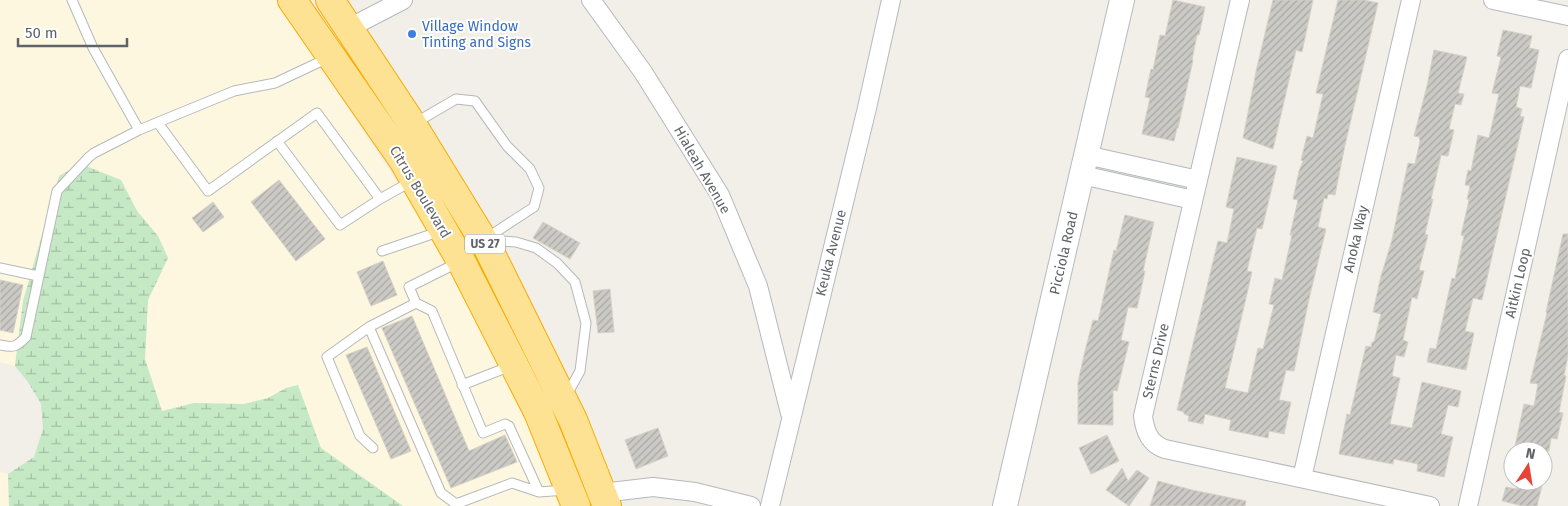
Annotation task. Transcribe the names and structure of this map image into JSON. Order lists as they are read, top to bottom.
{
  "streets": {
    "highway": ["Citrus Boulevard", "US 27"],
    "street": [
      "Hialeah Avenue",
      "Anoka Way",
      "Keuka Avenue",
      "Picciola Road",
      "Aitkin Loop",
      "Sterns Drive"
    ]
  },
  "crossings": [
    ["Hialeah Avenue", "Keuka Avenue"],
    ["Anoka Way", "Sterns Drive"]
  ],
  "places": ["Village Window Tinting and Signs"],
  "scale_bar": "50 m",
  "north": "top"
}
